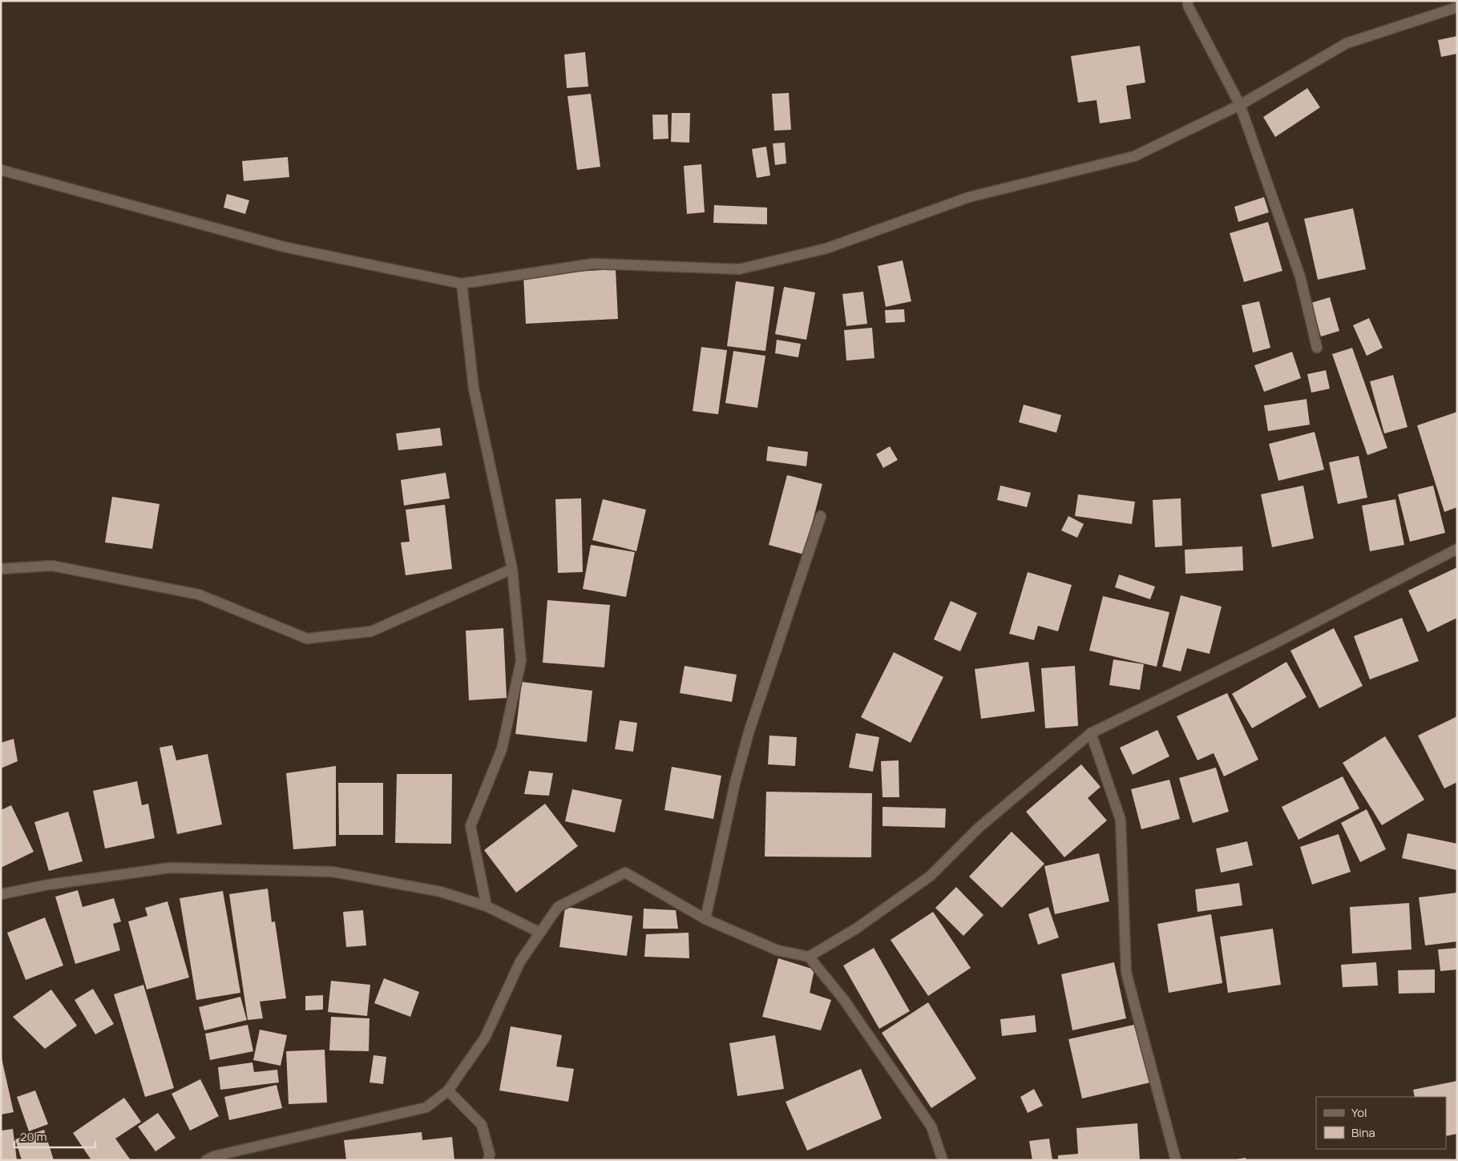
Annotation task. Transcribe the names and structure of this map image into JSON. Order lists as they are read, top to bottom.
{
  "legend": ["Yol", "Bina"],
  "scale_bar": "20 m"
}
